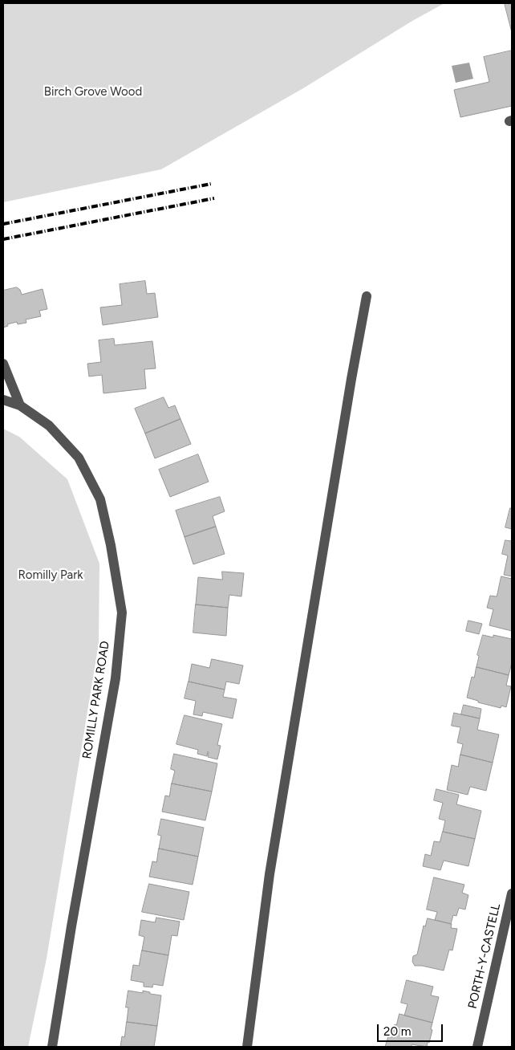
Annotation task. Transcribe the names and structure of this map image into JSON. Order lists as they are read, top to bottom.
{
  "streets": {
    "street": ["ROMILLY PARK ROAD", "PORTH-Y-CASTELL"]
  },
  "parks": ["Birch Grove Wood", "Romilly Park"],
  "scale_bar": "20 m"
}
